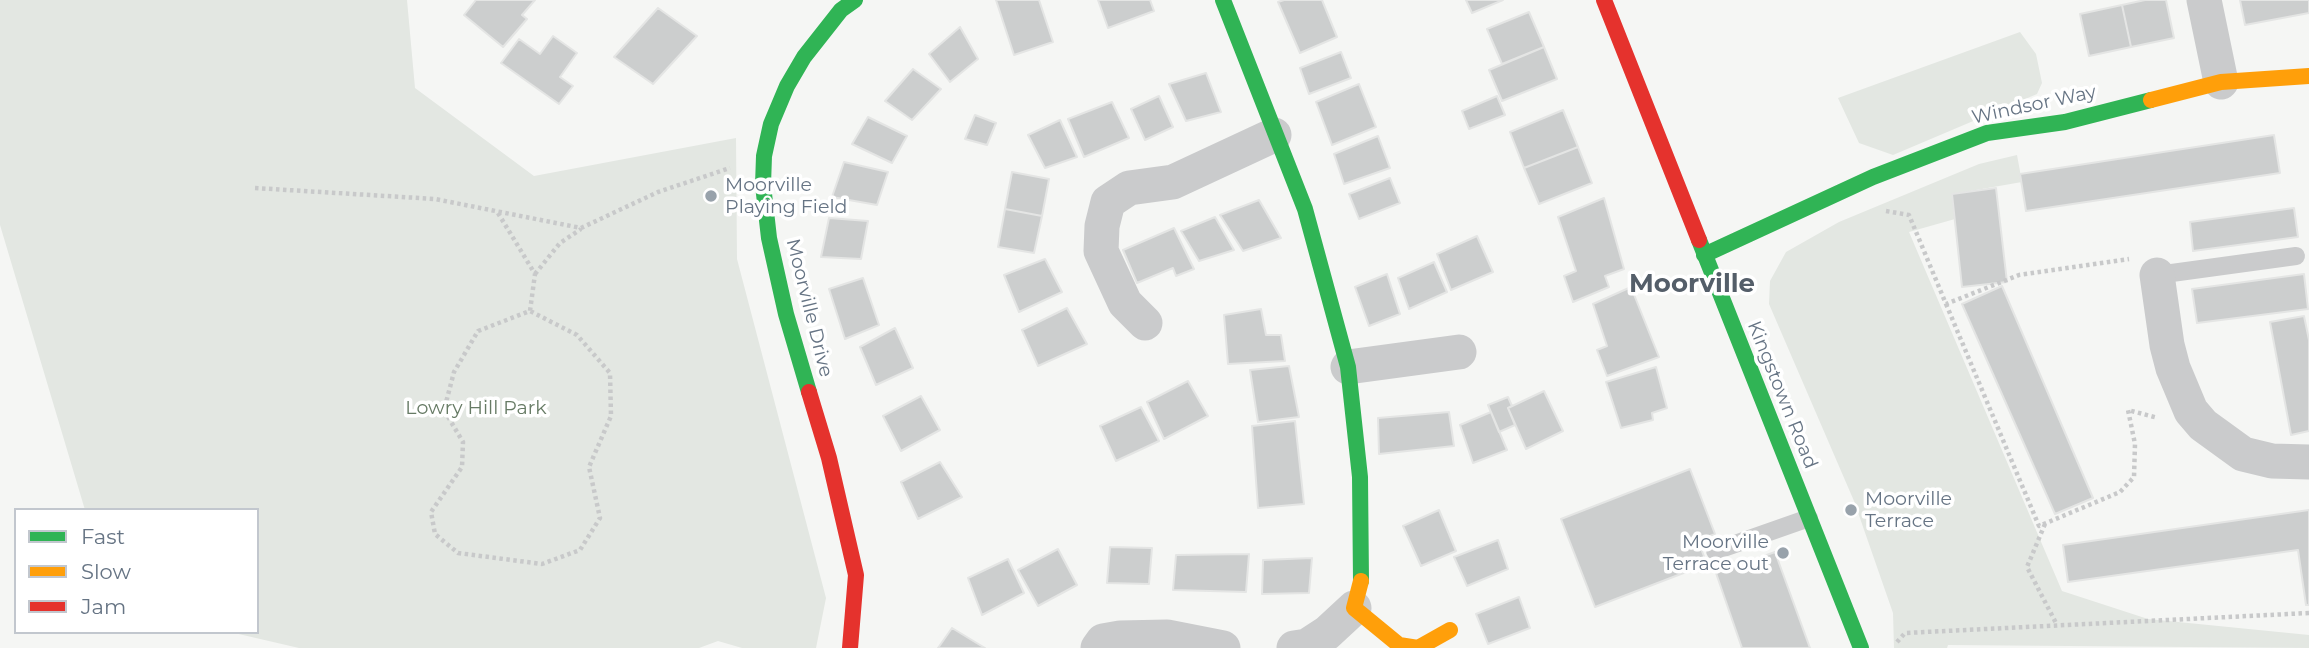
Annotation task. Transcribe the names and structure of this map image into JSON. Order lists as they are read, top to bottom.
{
  "streets": {
    "street": ["Windsor Way", "Moorville Drive", "Kingstown Road"]
  },
  "crossings": [
    ["Windsor Way", "Kingstown Road"]
  ],
  "districts": ["Moorville"],
  "parks": ["Lowry Hill Park"],
  "places": ["Moorville Playing Field", "Moorville Terrace", "Moorville Terrace out"],
  "legend": ["Fast", "Slow", "Jam"]
}
